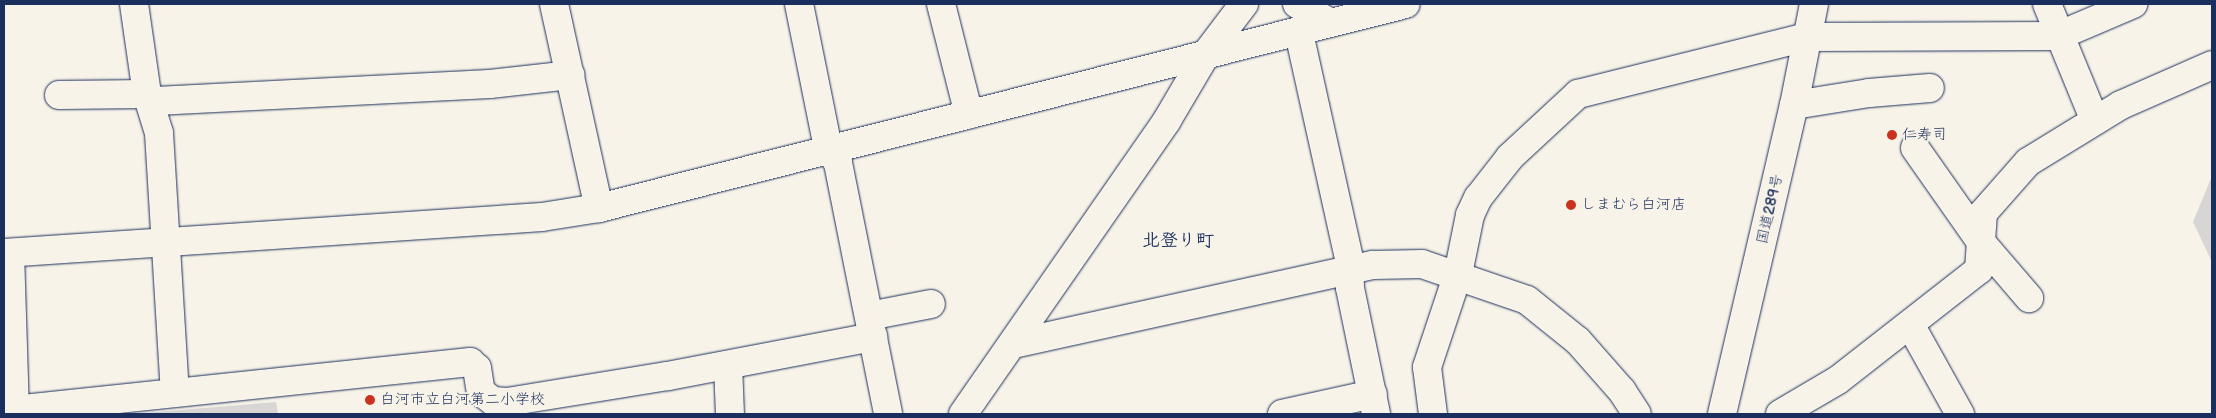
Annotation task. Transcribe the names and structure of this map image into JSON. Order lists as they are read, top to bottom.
{
  "streets": {
    "main road": ["国道289号"]
  },
  "districts": ["北登り町"],
  "places": ["仁寿司", "しまむら白河店", "白河市立白河第二小学校"]
}
